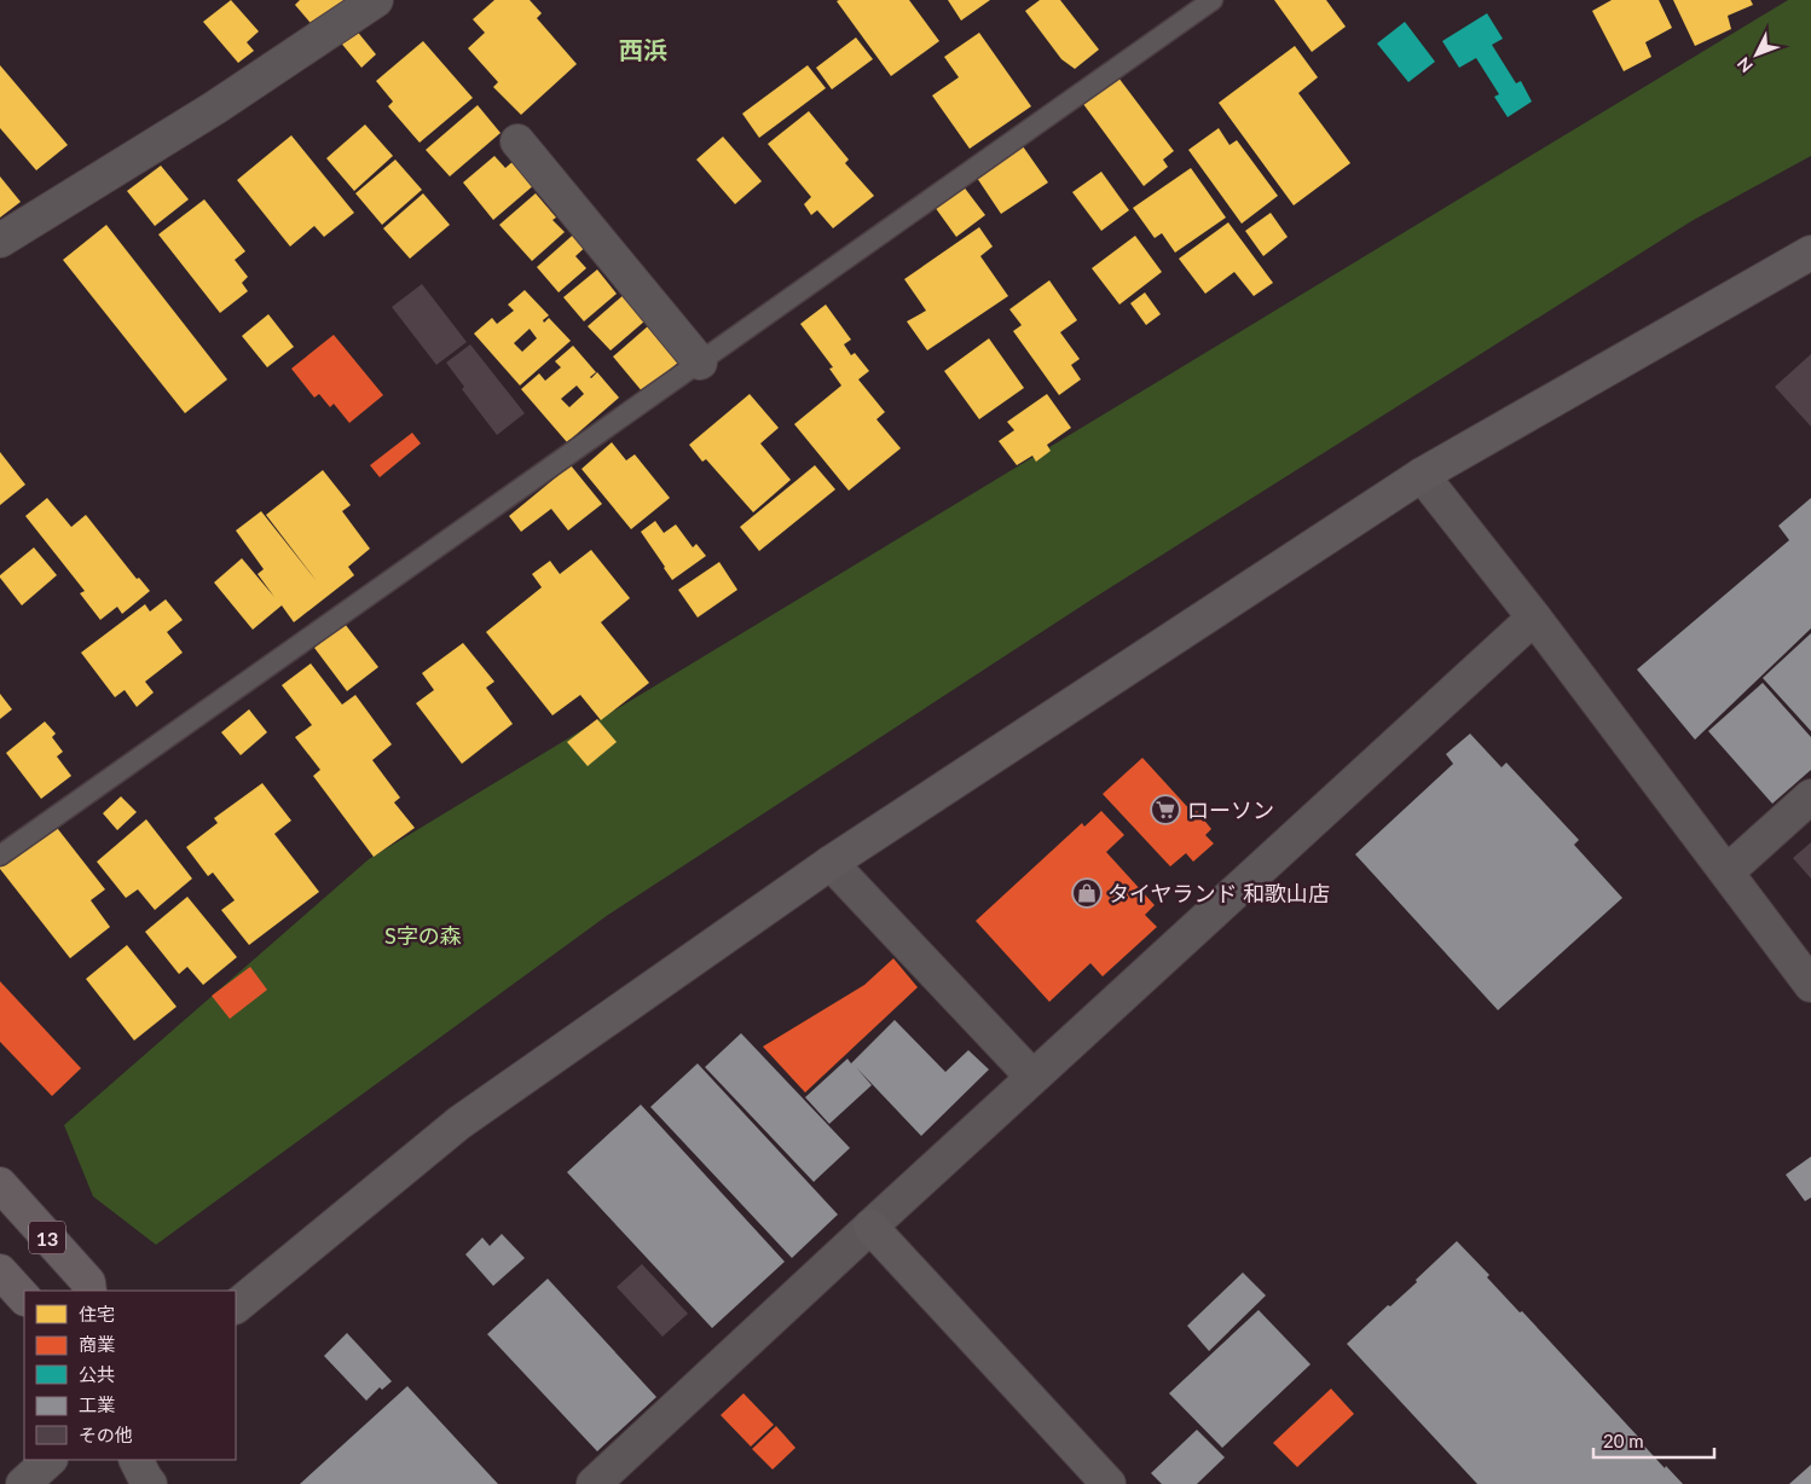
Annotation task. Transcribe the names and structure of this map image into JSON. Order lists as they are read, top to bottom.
{
  "streets": {
    "main road": ["13"]
  },
  "districts": ["西浜"],
  "parks": ["S字の森"],
  "places": {
    "supermarket": ["ローソン"],
    "shop": ["タイヤランド 和歌山店"]
  },
  "legend": [
    "住宅",
    "商業",
    "公共",
    "工業",
    "その他"
  ],
  "scale_bar": "20 m",
  "north": "bottom left"
}
